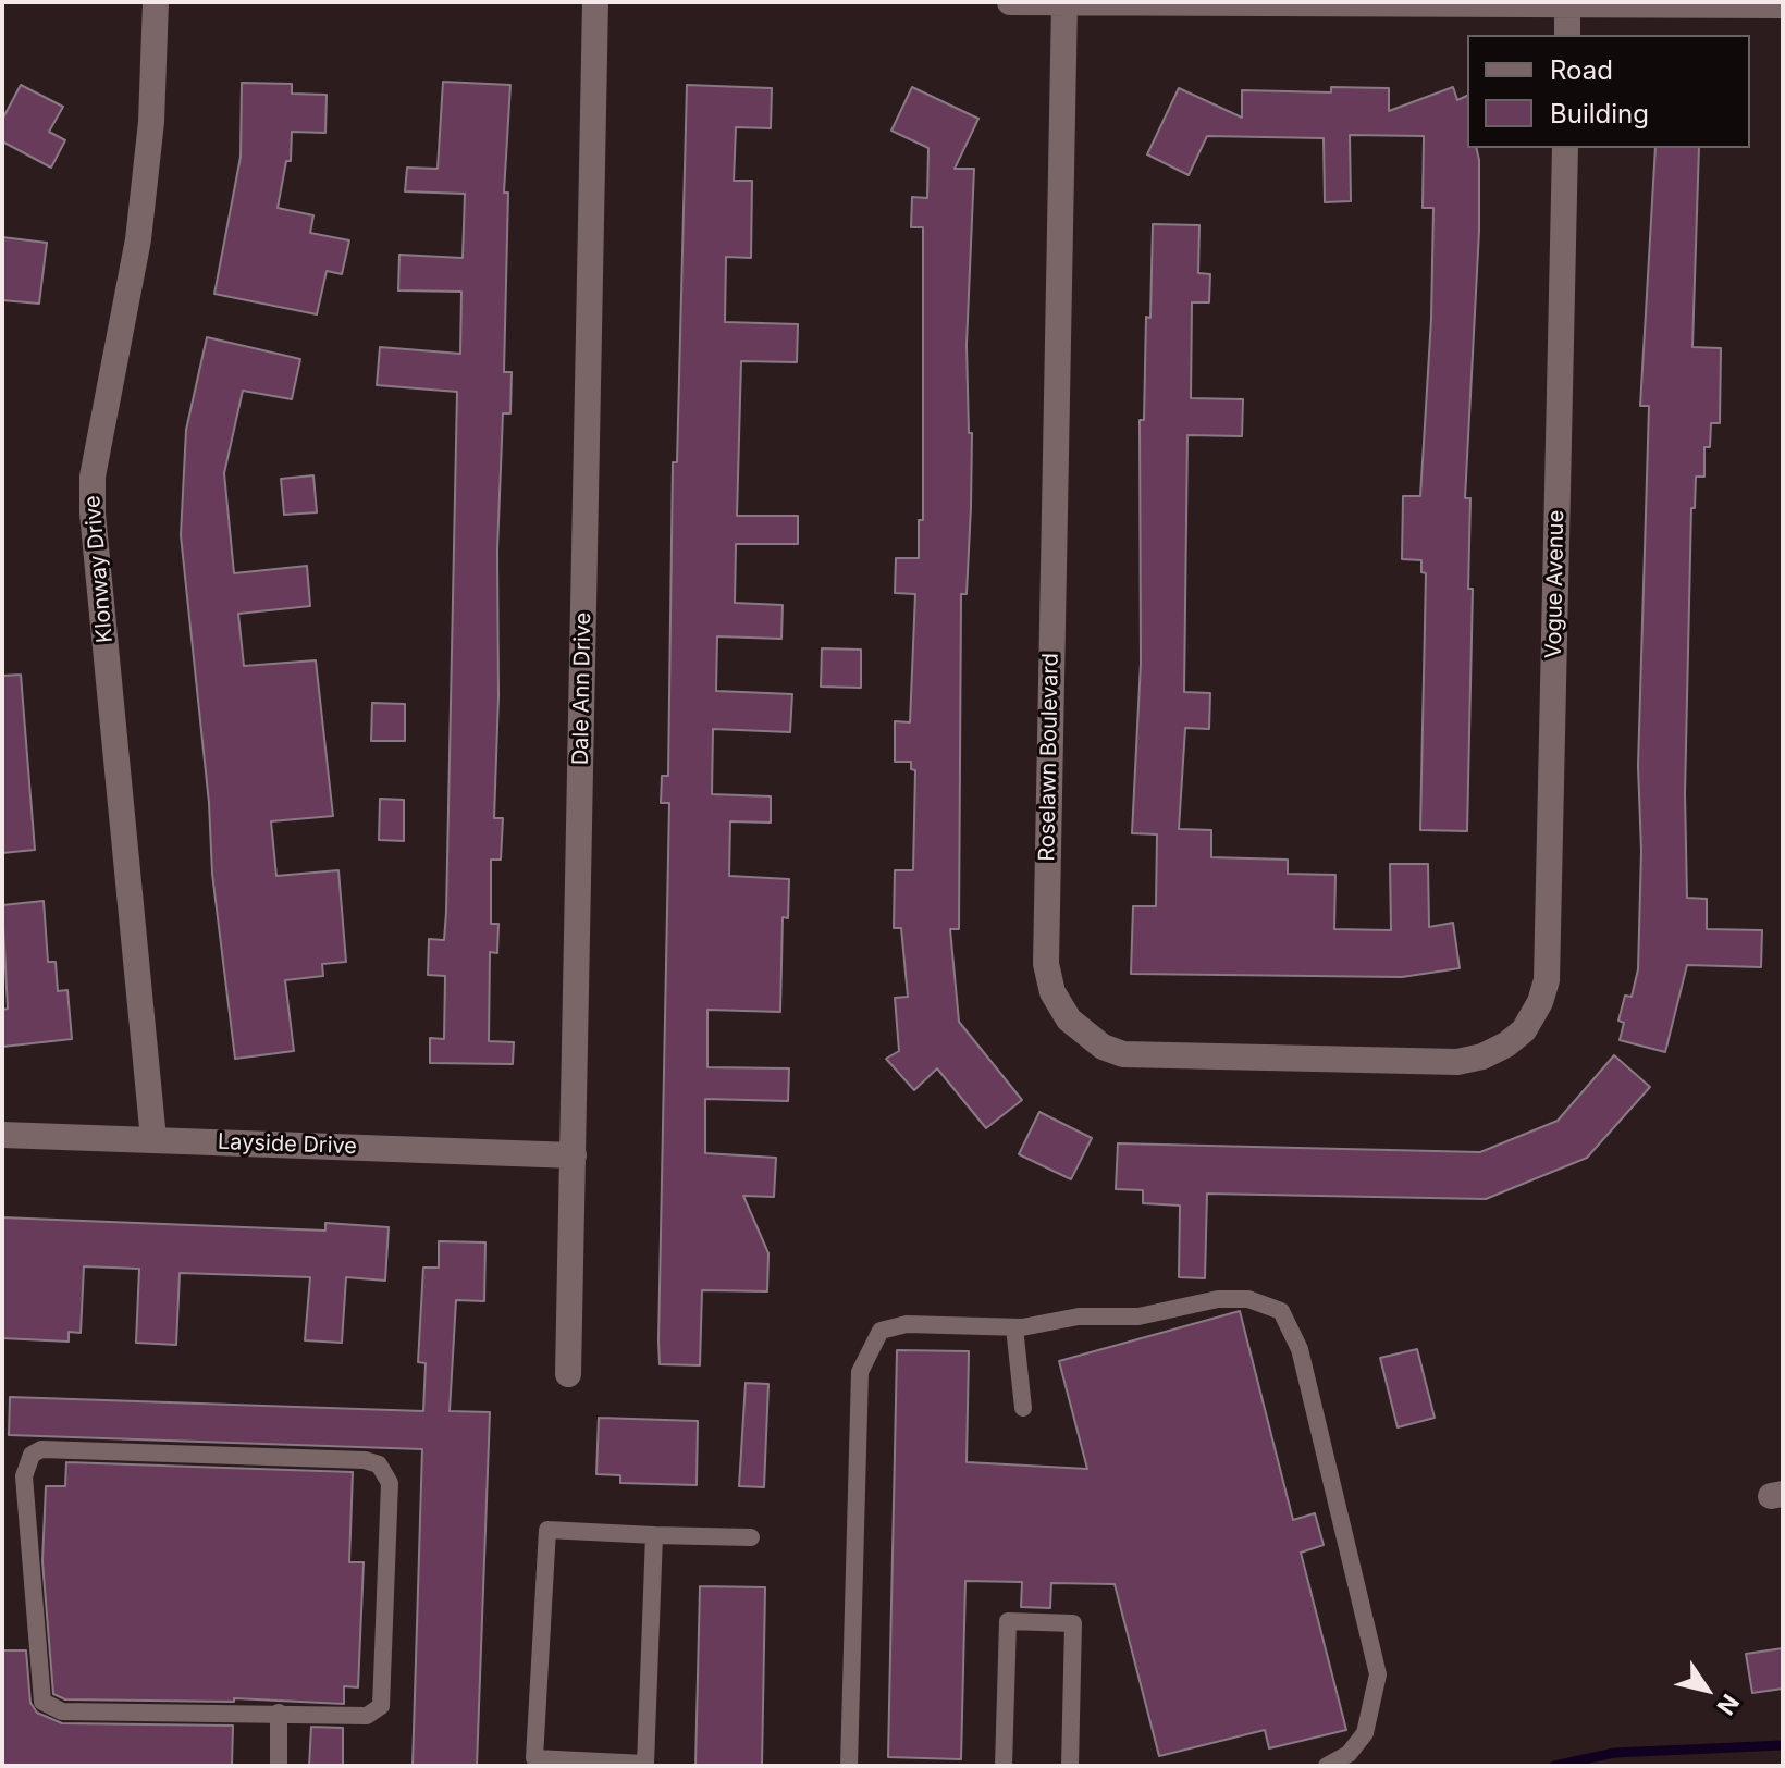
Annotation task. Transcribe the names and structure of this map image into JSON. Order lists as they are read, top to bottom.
{
  "streets": {
    "street": [
      "Klonway Drive",
      "Vogue Avenue",
      "Dale Ann Drive",
      "Roselawn Boulevard",
      "Layside Drive"
    ]
  },
  "crossings": [
    ["Klonway Drive", "Layside Drive"],
    ["Vogue Avenue", "Roselawn Boulevard"],
    ["Dale Ann Drive", "Layside Drive"]
  ],
  "legend": ["Road", "Building"],
  "north": "bottom right"
}
